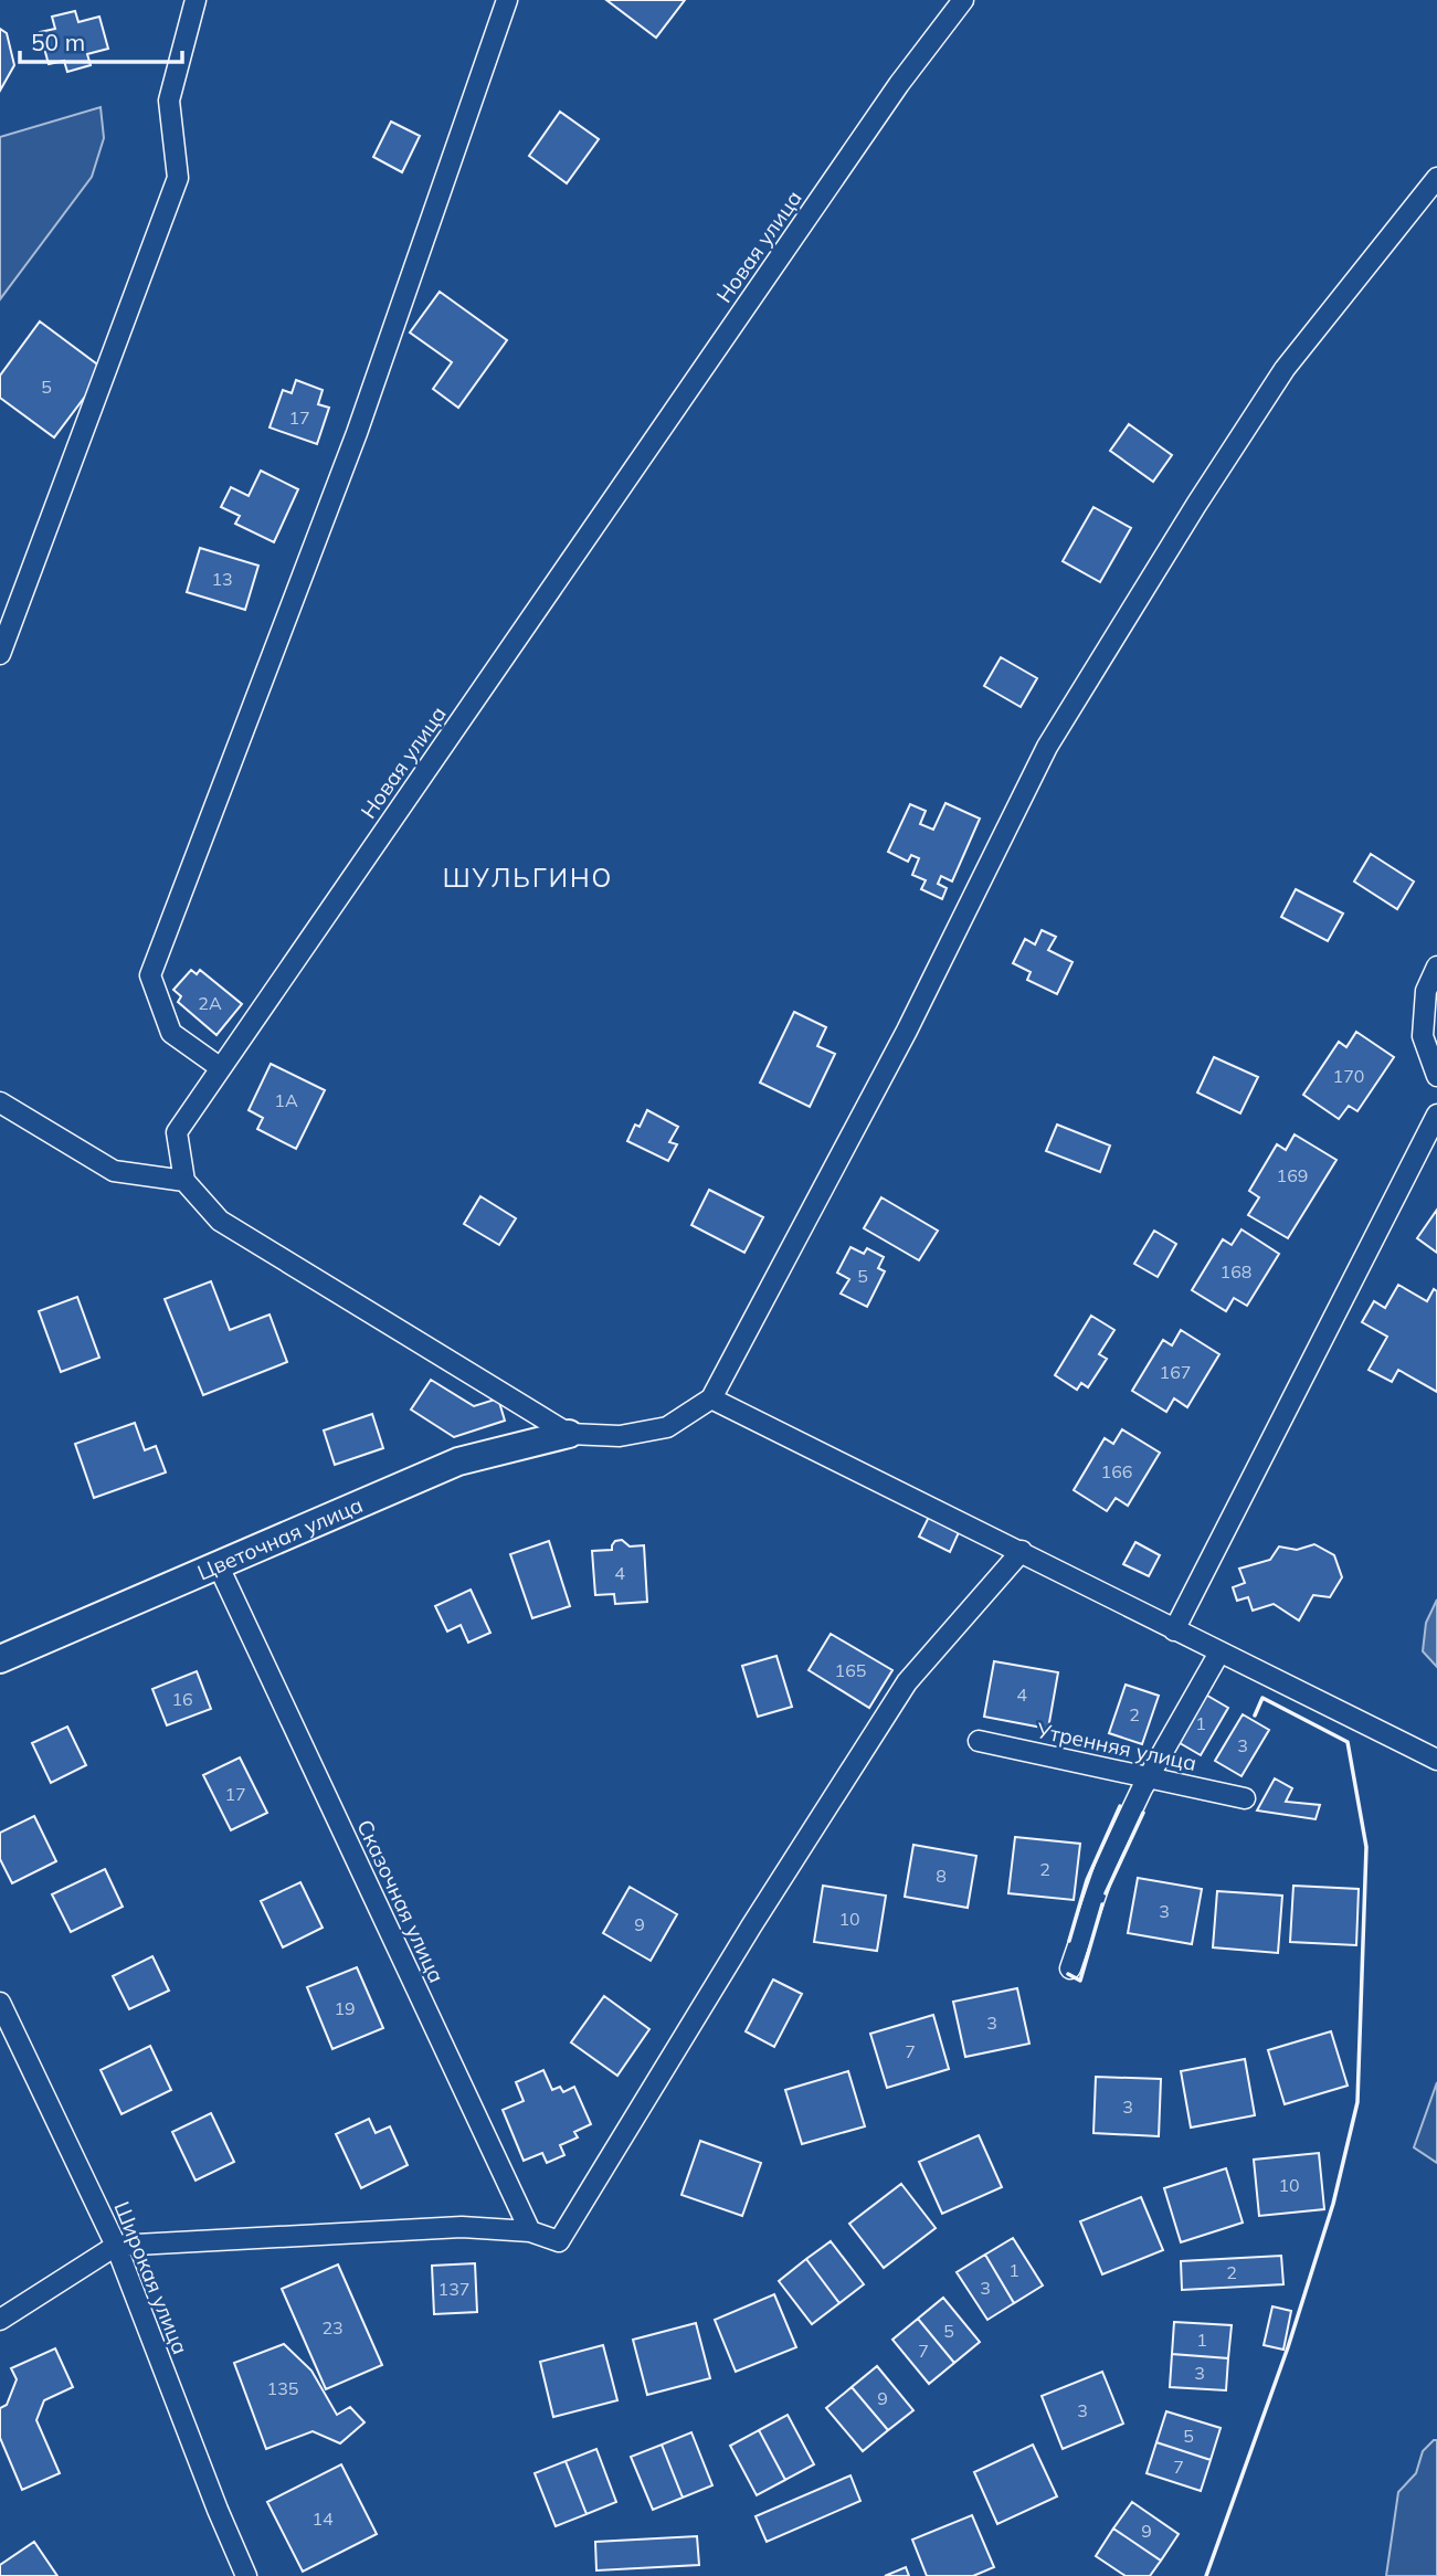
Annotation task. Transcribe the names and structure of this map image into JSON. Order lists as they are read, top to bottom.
{
  "streets": {
    "street": [
      "Новая улица",
      "Цветочная улица",
      "Утренняя улица",
      "Сказочная улица",
      "Широкая улица"
    ]
  },
  "crossings": [
    ["Цветочная улица", "Сказочная улица"]
  ],
  "districts": ["ШУЛЬГИНО"],
  "house_numbers": [
    "5",
    "17",
    "13",
    "2А",
    "170",
    "1А",
    "169",
    "168",
    "5",
    "167",
    "166",
    "4",
    "165",
    "4",
    "16",
    "2",
    "1",
    "3",
    "17",
    "2",
    "8",
    "3",
    "10",
    "9",
    "19",
    "3",
    "7",
    "3",
    "10",
    "1",
    "2",
    "3",
    "137",
    "23",
    "5",
    "1",
    "7",
    "3",
    "135",
    "9",
    "3",
    "5",
    "7",
    "14",
    "9"
  ],
  "scale_bar": "50 m"
}
